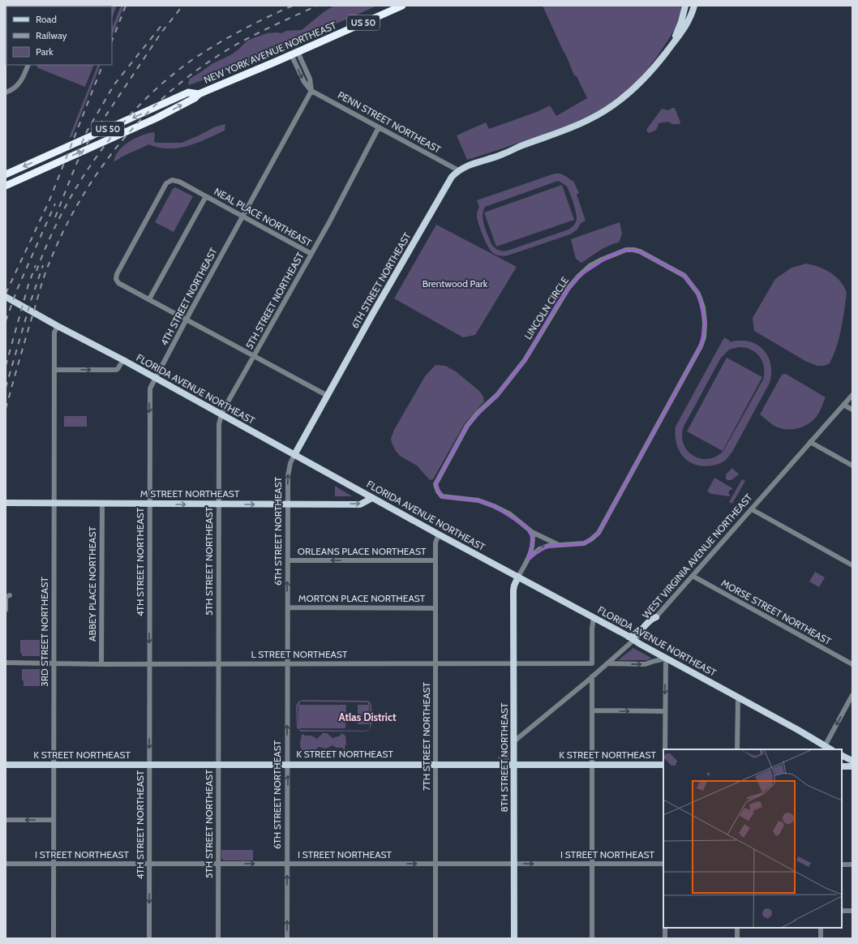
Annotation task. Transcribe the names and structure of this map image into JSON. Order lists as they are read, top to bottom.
{
  "streets": {
    "highway": ["US 50", "NEW YORK AVENUE NORTHEAST"],
    "main road": [
      "6TH STREET NORTHEAST",
      "FLORIDA AVENUE NORTHEAST",
      "M STREET NORTHEAST",
      "K STREET NORTHEAST",
      "8TH STREET NORTHEAST"
    ],
    "street": [
      "PENN STREET NORTHEAST",
      "NEAL PLACE NORTHEAST",
      "4TH STREET NORTHEAST",
      "5TH STREET NORTHEAST",
      "LINCOLN CIRCLE",
      "ORLEANS PLACE NORTHEAST",
      "WEST VIRGINIA AVENUE NORTHEAST",
      "ABBEY PLACE NORTHEAST",
      "MORTON PLACE NORTHEAST",
      "MORSE STREET NORTHEAST",
      "3RD STREET NORTHEAST",
      "L STREET NORTHEAST",
      "7TH STREET NORTHEAST",
      "I STREET NORTHEAST"
    ]
  },
  "crossings": [
    ["PENN STREET NORTHEAST", "6TH STREET NORTHEAST"],
    ["PENN STREET NORTHEAST", "4TH STREET NORTHEAST"],
    ["PENN STREET NORTHEAST", "5TH STREET NORTHEAST"],
    ["NEAL PLACE NORTHEAST", "4TH STREET NORTHEAST"],
    ["NEAL PLACE NORTHEAST", "5TH STREET NORTHEAST"],
    ["6TH STREET NORTHEAST", "FLORIDA AVENUE NORTHEAST"],
    ["6TH STREET NORTHEAST", "M STREET NORTHEAST"],
    ["6TH STREET NORTHEAST", "ORLEANS PLACE NORTHEAST"],
    ["6TH STREET NORTHEAST", "MORTON PLACE NORTHEAST"],
    ["6TH STREET NORTHEAST", "L STREET NORTHEAST"],
    ["6TH STREET NORTHEAST", "K STREET NORTHEAST"],
    ["6TH STREET NORTHEAST", "I STREET NORTHEAST"],
    ["4TH STREET NORTHEAST", "FLORIDA AVENUE NORTHEAST"],
    ["4TH STREET NORTHEAST", "M STREET NORTHEAST"],
    ["4TH STREET NORTHEAST", "L STREET NORTHEAST"],
    ["4TH STREET NORTHEAST", "K STREET NORTHEAST"],
    ["4TH STREET NORTHEAST", "I STREET NORTHEAST"],
    ["5TH STREET NORTHEAST", "FLORIDA AVENUE NORTHEAST"],
    ["5TH STREET NORTHEAST", "M STREET NORTHEAST"],
    ["5TH STREET NORTHEAST", "L STREET NORTHEAST"],
    ["5TH STREET NORTHEAST", "K STREET NORTHEAST"],
    ["5TH STREET NORTHEAST", "I STREET NORTHEAST"],
    ["LINCOLN CIRCLE", "FLORIDA AVENUE NORTHEAST"],
    ["LINCOLN CIRCLE", "8TH STREET NORTHEAST"],
    ["FLORIDA AVENUE NORTHEAST", "M STREET NORTHEAST"],
    ["FLORIDA AVENUE NORTHEAST", "3RD STREET NORTHEAST"],
    ["FLORIDA AVENUE NORTHEAST", "L STREET NORTHEAST"],
    ["FLORIDA AVENUE NORTHEAST", "7TH STREET NORTHEAST"],
    ["FLORIDA AVENUE NORTHEAST", "8TH STREET NORTHEAST"],
    ["M STREET NORTHEAST", "ABBEY PLACE NORTHEAST"],
    ["M STREET NORTHEAST", "3RD STREET NORTHEAST"],
    ["ORLEANS PLACE NORTHEAST", "7TH STREET NORTHEAST"],
    ["WEST VIRGINIA AVENUE NORTHEAST", "MORSE STREET NORTHEAST"],
    ["ABBEY PLACE NORTHEAST", "L STREET NORTHEAST"],
    ["MORTON PLACE NORTHEAST", "7TH STREET NORTHEAST"],
    ["3RD STREET NORTHEAST", "L STREET NORTHEAST"],
    ["3RD STREET NORTHEAST", "K STREET NORTHEAST"],
    ["3RD STREET NORTHEAST", "I STREET NORTHEAST"],
    ["L STREET NORTHEAST", "7TH STREET NORTHEAST"],
    ["L STREET NORTHEAST", "8TH STREET NORTHEAST"],
    ["7TH STREET NORTHEAST", "K STREET NORTHEAST"],
    ["7TH STREET NORTHEAST", "I STREET NORTHEAST"],
    ["K STREET NORTHEAST", "8TH STREET NORTHEAST"],
    ["8TH STREET NORTHEAST", "I STREET NORTHEAST"]
  ],
  "one_way": [
    "6TH STREET NORTHEAST",
    "4TH STREET NORTHEAST",
    "M STREET NORTHEAST",
    "ORLEANS PLACE NORTHEAST",
    "I STREET NORTHEAST"
  ],
  "districts": ["Atlas District"],
  "parks": ["Brentwood Park"],
  "legend": ["Road", "Railway", "Park"]
}
